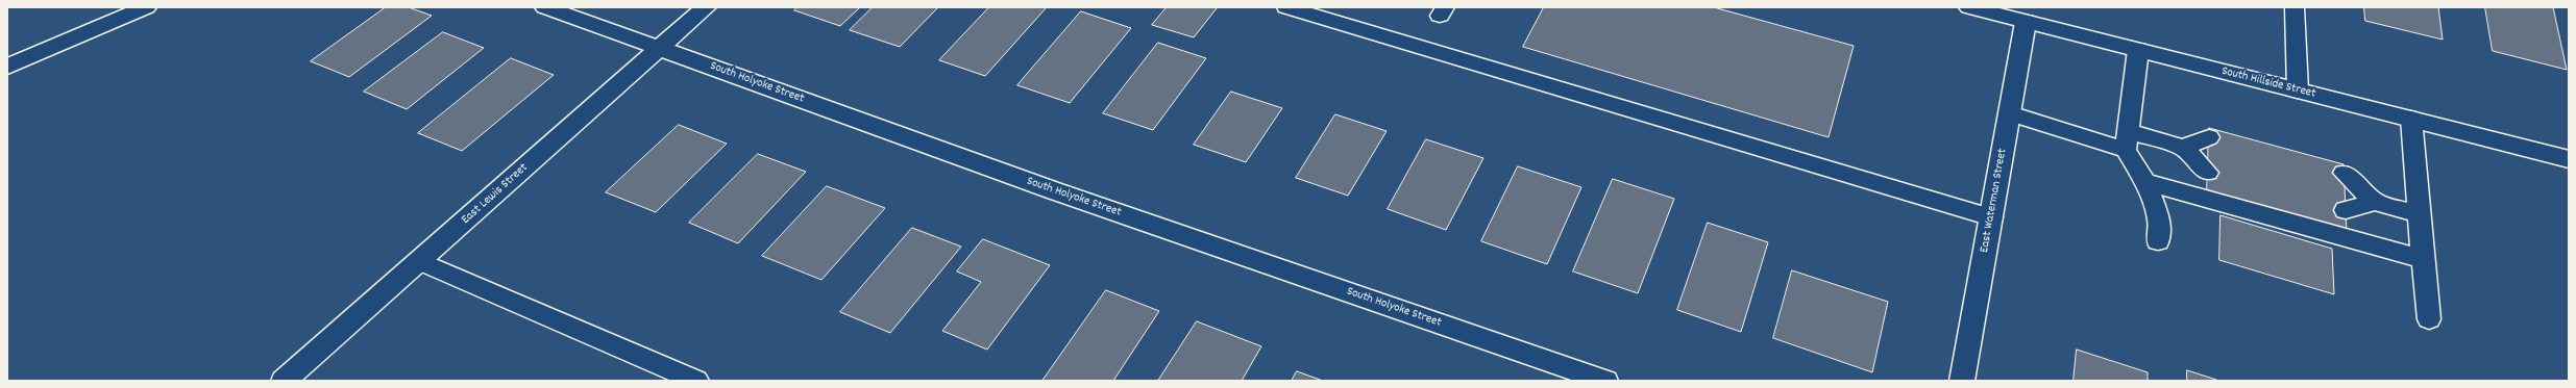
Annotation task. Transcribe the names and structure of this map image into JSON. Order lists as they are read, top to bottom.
{
  "streets": {
    "street": [
      "South Holyoke Street",
      "South Hillside Street",
      "East Lewis Street",
      "East Waterman Street"
    ]
  },
  "crossings": [
    ["South Holyoke Street", "East Lewis Street"],
    ["South Hillside Street", "East Waterman Street"]
  ]
}
